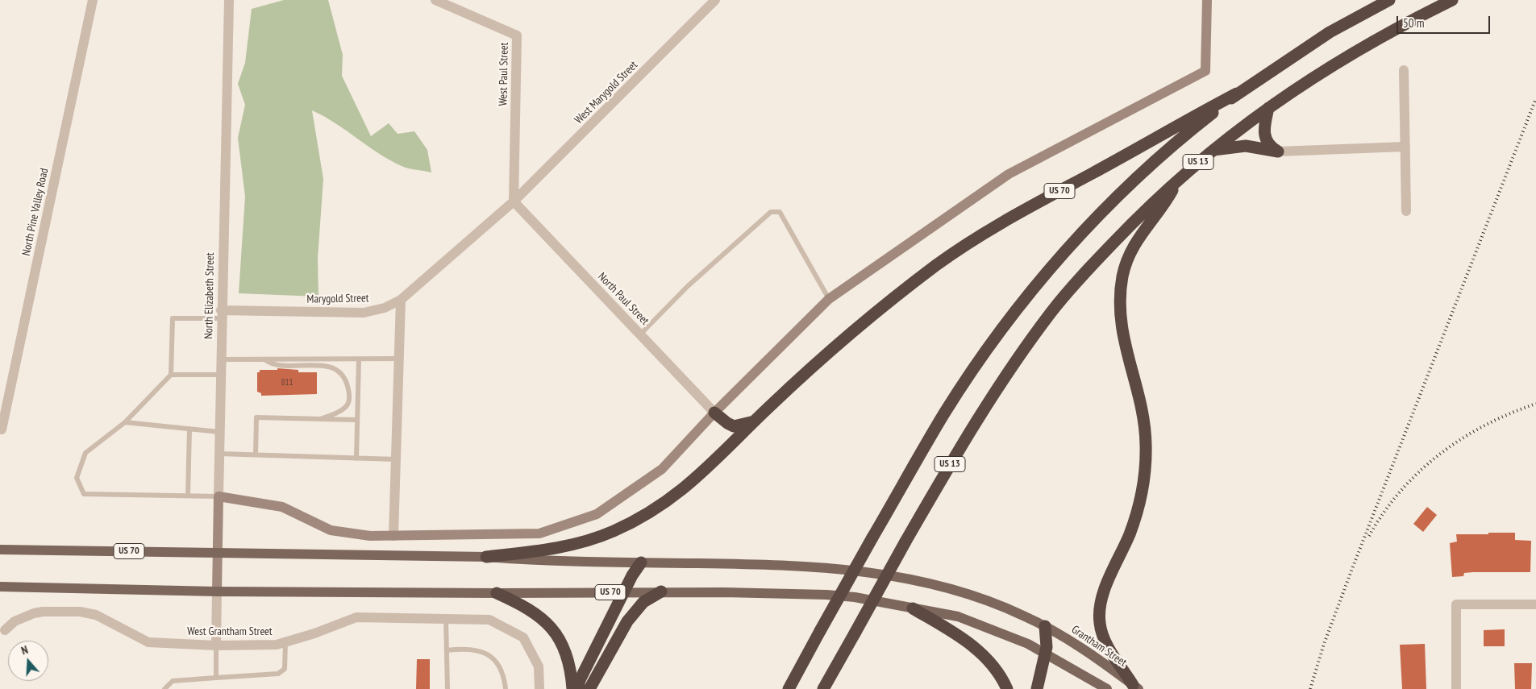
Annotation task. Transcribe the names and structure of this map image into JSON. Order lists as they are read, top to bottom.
{
  "streets": {
    "highway": ["US 13", "US 70"],
    "main road": ["Grantham Street"],
    "street": [
      "West Paul Street",
      "West Marygold Street",
      "North Pine Valley Road",
      "North Elizabeth Street",
      "Marygold Street",
      "North Paul Street",
      "West Grantham Street"
    ]
  },
  "crossings": [
    ["West Paul Street", "West Marygold Street"],
    ["West Paul Street", "Marygold Street"],
    ["West Paul Street", "North Paul Street"],
    ["West Marygold Street", "Marygold Street"],
    ["West Marygold Street", "North Paul Street"],
    ["US 13", "US 70"],
    ["US 70", "North Elizabeth Street"],
    ["US 70", "Grantham Street"],
    ["North Elizabeth Street", "Marygold Street"],
    ["Marygold Street", "North Paul Street"]
  ],
  "house_numbers": ["811"],
  "scale_bar": "50 m",
  "north": "top"
}
